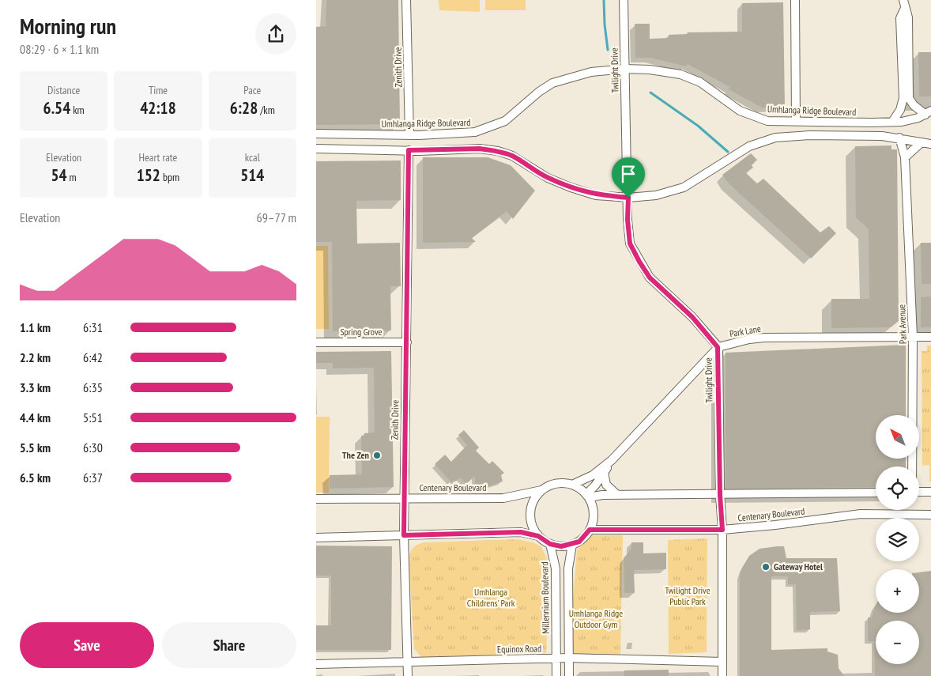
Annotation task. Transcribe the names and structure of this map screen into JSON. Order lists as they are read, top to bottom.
{
  "streets": {
    "street": [
      "Zenith Drive",
      "Twilight Drive",
      "Umhlanga Ridge Boulevard",
      "Park Avenue",
      "Park Lane",
      "Spring Grove",
      "Centenary Boulevard",
      "Millennium Boulevard",
      "Equinox Road"
    ]
  },
  "crossings": [
    ["Zenith Drive", "Umhlanga Ridge Boulevard"],
    ["Zenith Drive", "Spring Grove"],
    ["Zenith Drive", "Centenary Boulevard"],
    ["Zenith Drive", "Equinox Road"],
    ["Twilight Drive", "Umhlanga Ridge Boulevard"],
    ["Twilight Drive", "Park Lane"],
    ["Twilight Drive", "Centenary Boulevard"],
    ["Twilight Drive", "Equinox Road"],
    ["Park Avenue", "Park Lane"],
    ["Park Lane", "Centenary Boulevard"],
    ["Park Lane", "Millennium Boulevard"],
    ["Centenary Boulevard", "Millennium Boulevard"],
    ["Millennium Boulevard", "Equinox Road"]
  ],
  "parks": ["Twilight Drive Public Park", "Umhlanga Childrens' Park", "Umhlanga Ridge Outdoor Gym"],
  "places": ["The Zen", "Gateway Hotel"],
  "north": "top left",
  "page": {
    "heading": ["Morning run", "08:29 · 6 × 1.1 km"],
    "stats": [
      ["Distance", "6.54 km"],
      ["Time", "42:18"],
      ["Pace", "6:28 /km"],
      ["Elevation", "54 m"],
      ["Heart rate", "152 bpm"],
      ["kcal", "514"]
    ],
    "chart": ["Elevation", "69–77 m"],
    "list": [
      {
        "name": "1.1 km",
        "note": "6:31"
      },
      {
        "name": "2.2 km",
        "note": "6:42"
      },
      {
        "name": "3.3 km",
        "note": "6:35"
      },
      {
        "name": "4.4 km",
        "note": "5:51"
      },
      {
        "name": "5.5 km",
        "note": "6:30"
      },
      {
        "name": "6.5 km",
        "note": "6:37"
      }
    ],
    "map_buttons": ["+", "−"],
    "buttons": ["Save", "Share"]
  }
}
